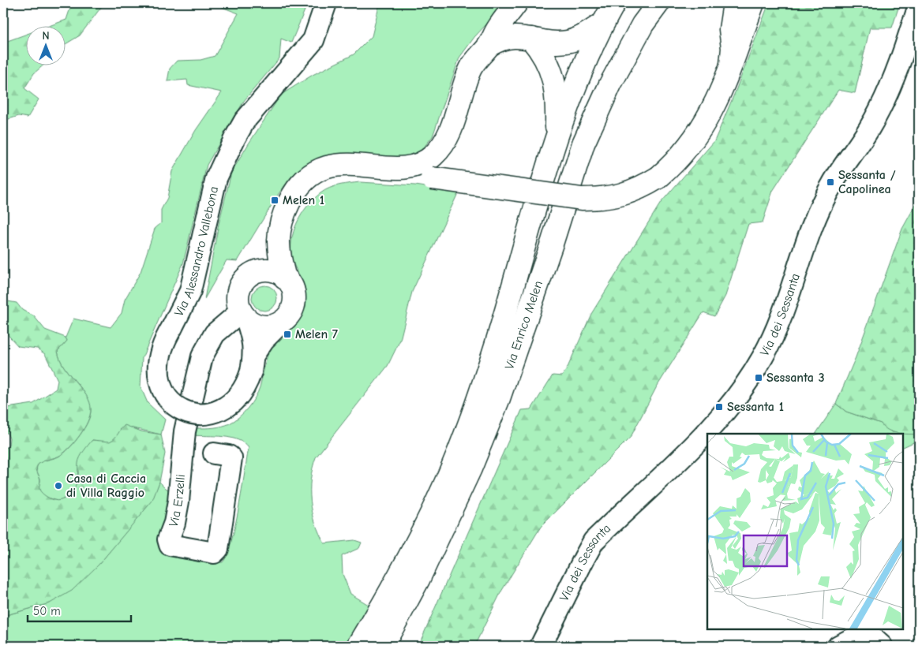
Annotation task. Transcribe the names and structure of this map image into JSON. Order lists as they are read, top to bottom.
{
  "streets": {
    "main road": ["Via Enrico Melen"],
    "street": ["Via Alessandro Vallebona", "Via dei Sessanta", "Via Erzelli"]
  },
  "crossings": [
    ["Via Alessandro Vallebona", "Via Erzelli"]
  ],
  "places": {
    "transit": [
      "Sessanta / Capolinea",
      "Melen 1",
      "Melen 7",
      "Sessanta 3",
      "Sessanta 1"
    ],
    "other": ["Casa di Caccia di Villa Raggio"]
  },
  "scale_bar": "50 m",
  "north": "top"
}
